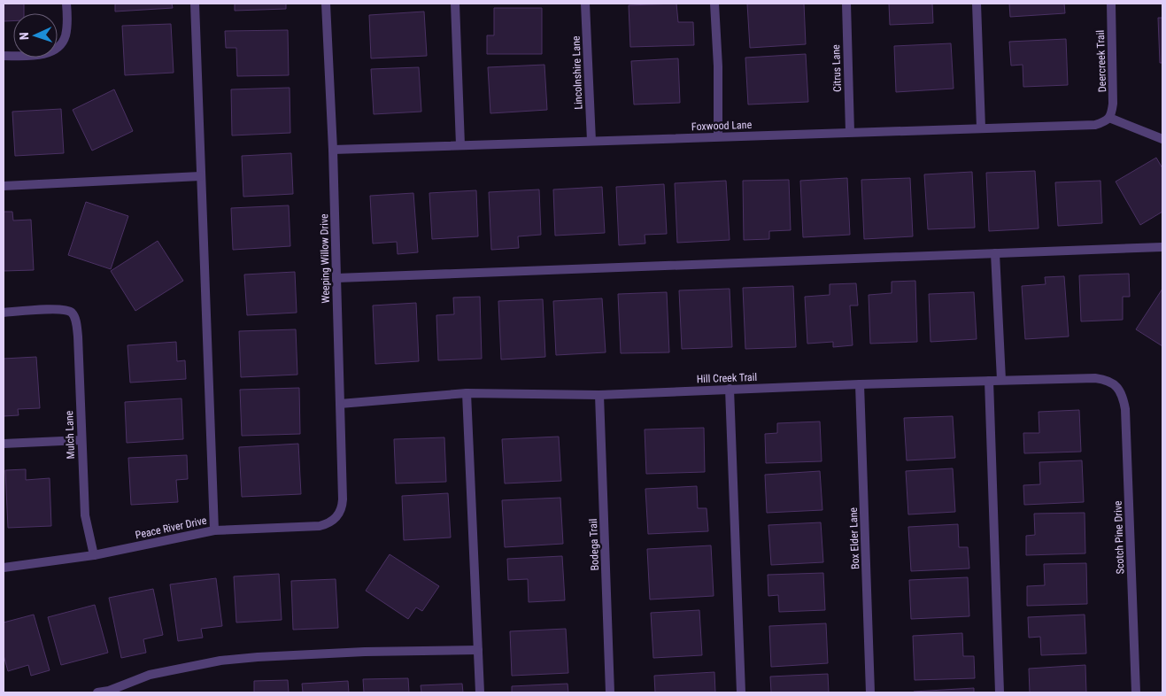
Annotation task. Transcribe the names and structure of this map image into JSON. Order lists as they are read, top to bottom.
{
  "streets": {
    "street": [
      "Deercreek Trail",
      "Citrus Lane",
      "Lincolnshire Lane",
      "Foxwood Lane",
      "Weeping Willow Drive",
      "Hill Creek Trail",
      "Mulch Lane",
      "Peace River Drive",
      "Scotch Pine Drive",
      "Box Elder Lane",
      "Bodega Trail"
    ]
  },
  "crossings": [
    ["Deercreek Trail", "Foxwood Lane"],
    ["Citrus Lane", "Foxwood Lane"],
    ["Lincolnshire Lane", "Foxwood Lane"],
    ["Foxwood Lane", "Weeping Willow Drive"],
    ["Weeping Willow Drive", "Hill Creek Trail"],
    ["Weeping Willow Drive", "Peace River Drive"],
    ["Hill Creek Trail", "Scotch Pine Drive"],
    ["Hill Creek Trail", "Box Elder Lane"],
    ["Hill Creek Trail", "Bodega Trail"],
    ["Mulch Lane", "Peace River Drive"]
  ],
  "north": "left"
}
